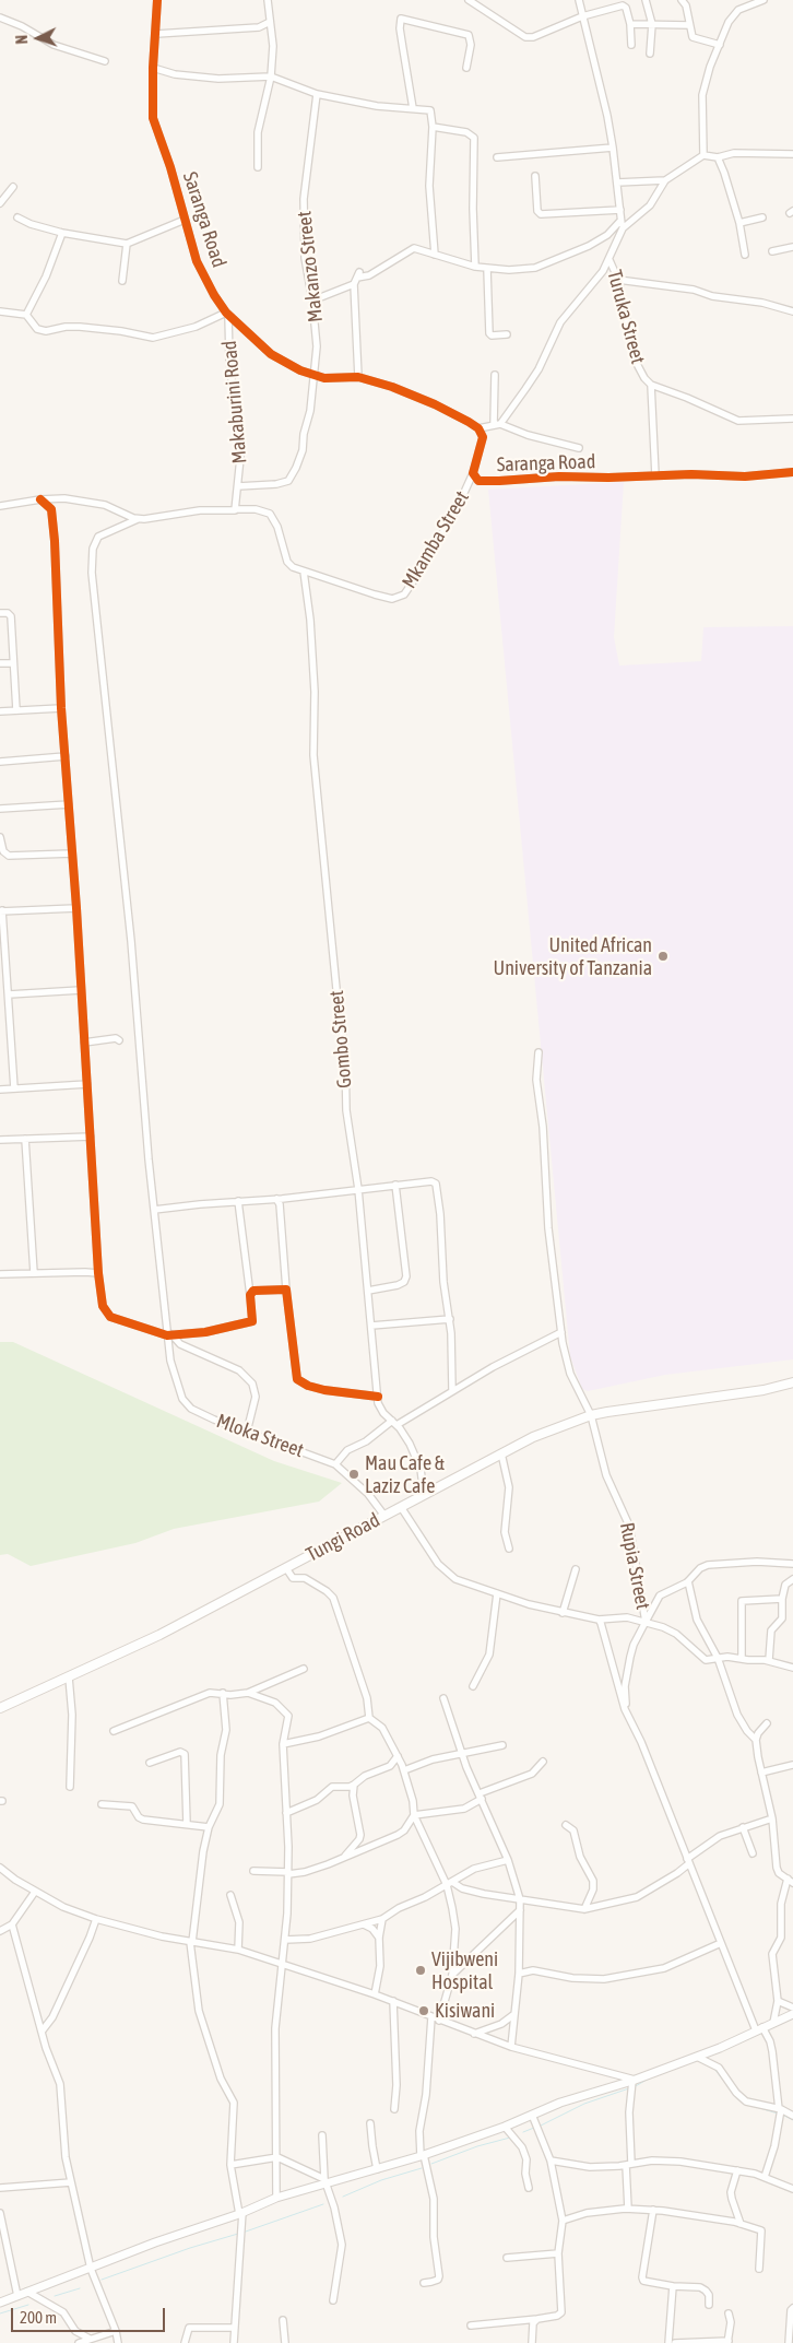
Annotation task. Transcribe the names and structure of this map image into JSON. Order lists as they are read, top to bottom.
{
  "streets": {
    "main road": ["Tungi Road"],
    "street": [
      "Saranga Road",
      "Makanzo Street",
      "Turuka Street",
      "Makaburini Road",
      "Mkamba Street",
      "Gombo Street",
      "Mloka Street",
      "Rupia Street"
    ]
  },
  "crossings": [
    ["Saranga Road", "Makanzo Street"],
    ["Saranga Road", "Makaburini Road"],
    ["Saranga Road", "Mkamba Street"],
    ["Makaburini Road", "Mkamba Street"],
    ["Mkamba Street", "Gombo Street"],
    ["Gombo Street", "Tungi Road"],
    ["Mloka Street", "Tungi Road"],
    ["Tungi Road", "Rupia Street"]
  ],
  "places": [
    "United African University of Tanzania",
    "Mau Cafe & Laziz Cafe",
    "Vijibweni Hospital",
    "Kisiwani"
  ],
  "scale_bar": "200 m",
  "north": "left"
}
